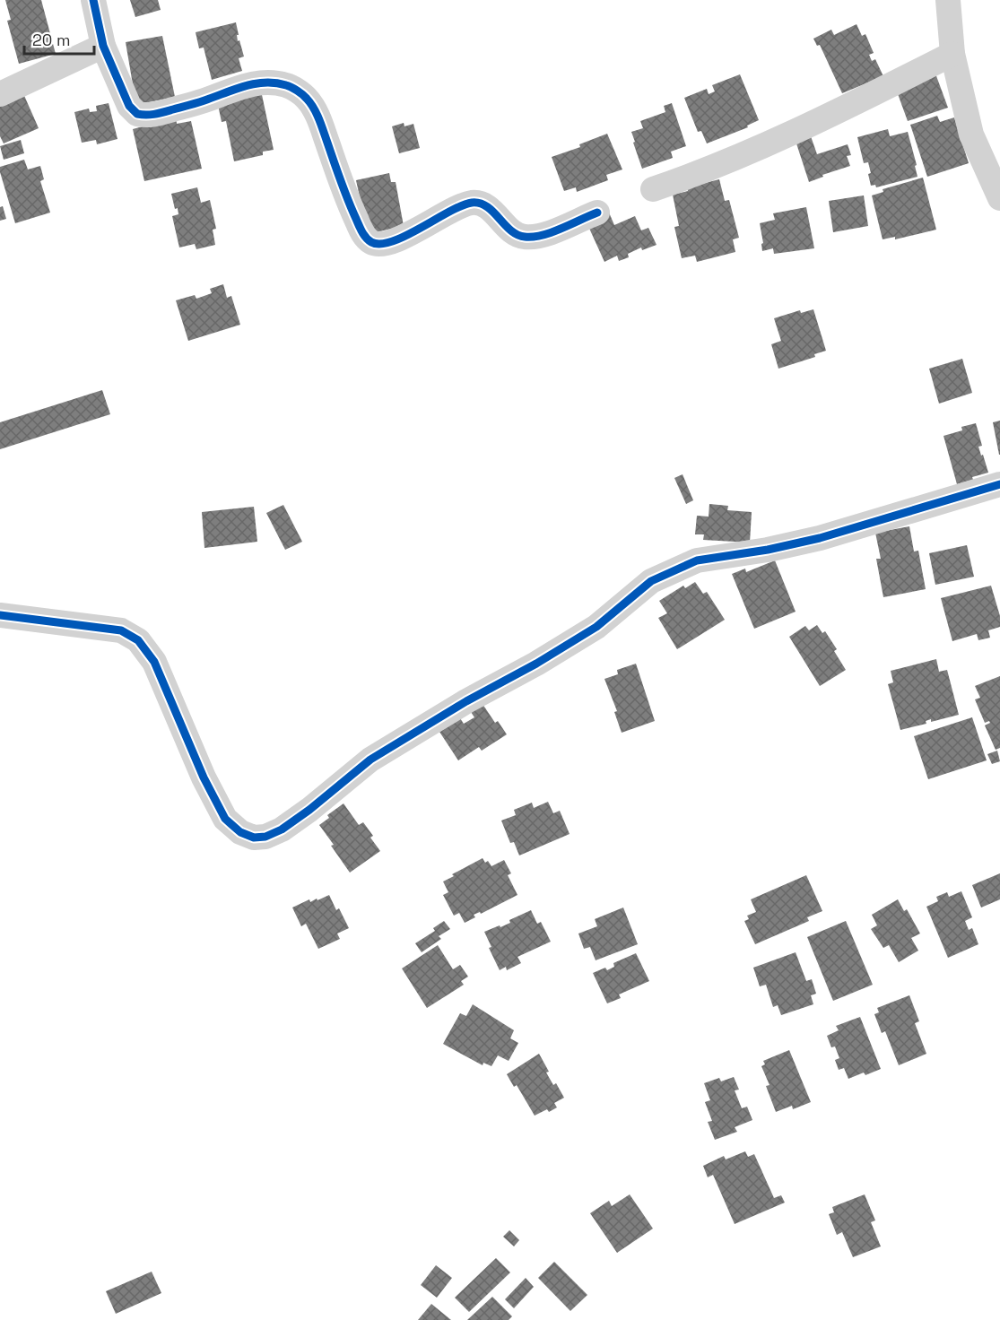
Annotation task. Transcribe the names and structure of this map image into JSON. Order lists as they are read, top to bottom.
{
  "scale_bar": "20 m"
}
